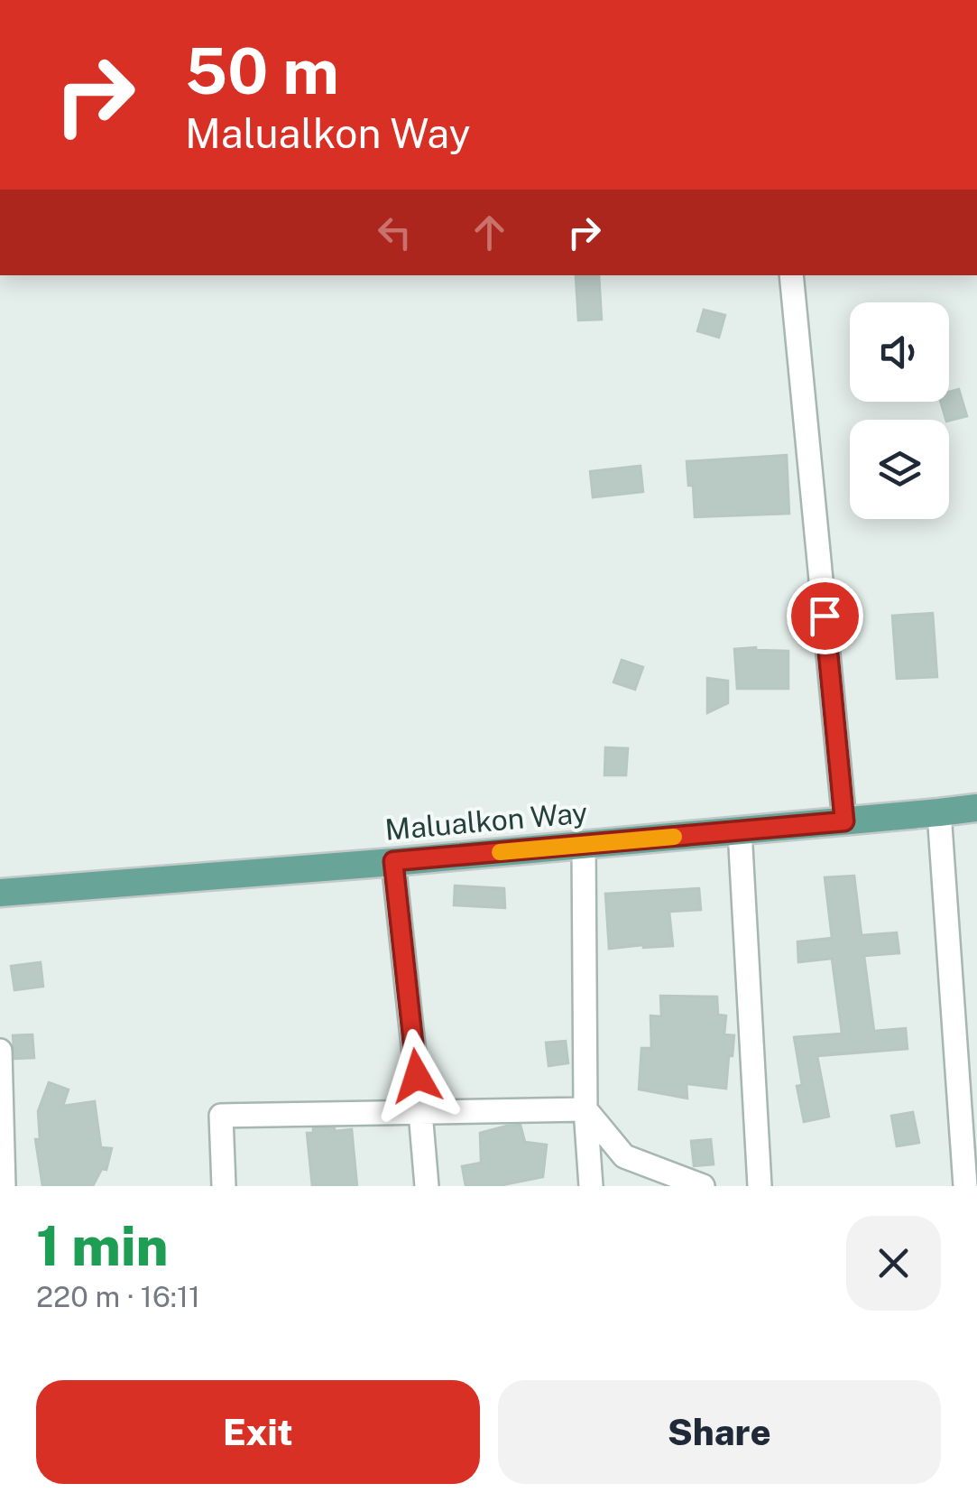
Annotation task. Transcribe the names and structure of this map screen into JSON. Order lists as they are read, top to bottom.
{
  "streets": {
    "main road": ["Malualkon Way"]
  },
  "page": {
    "turn": ["50 m", "Malualkon Way"],
    "heading": ["1 min", "220 m · 16:11"],
    "buttons": ["Exit", "Share"]
  }
}
